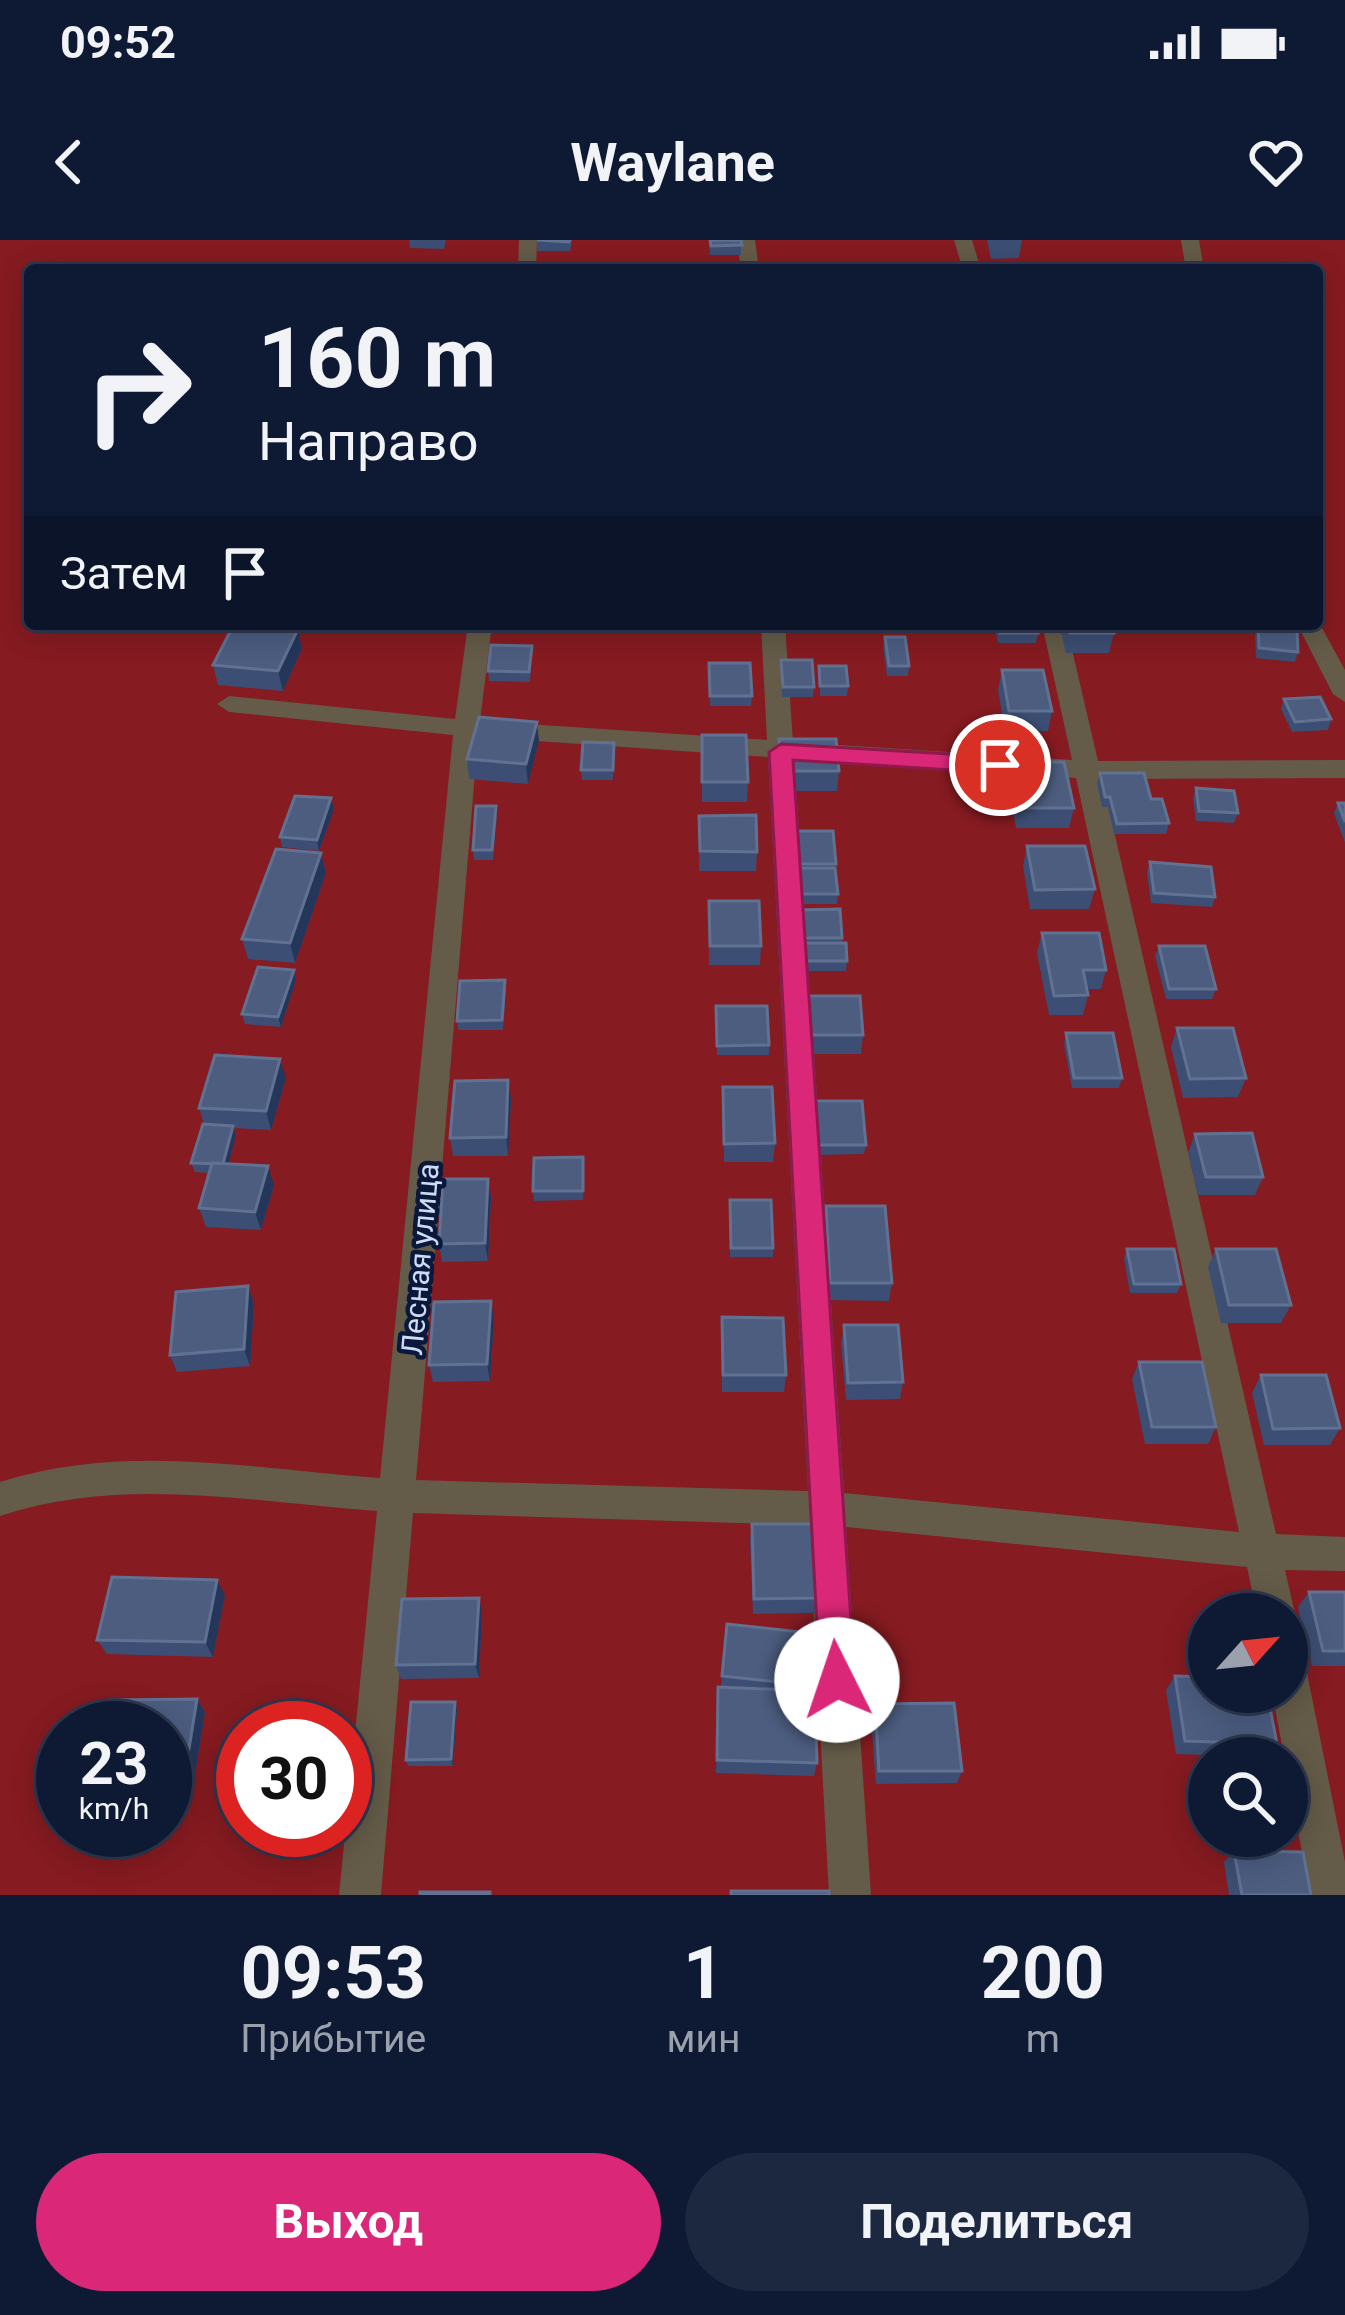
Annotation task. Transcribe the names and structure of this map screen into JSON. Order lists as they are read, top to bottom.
{
  "streets": {
    "street": ["Лесная улица"]
  },
  "north": "top right",
  "page": {
    "status": "09:52",
    "header": "Waylane",
    "turn": ["160 m", "Направо"],
    "then": "Затем",
    "speed": "23 km/h",
    "limit": "30",
    "eta": [
      "09:53",
      "Прибытие",
      "1",
      "мин",
      "200",
      "m"
    ],
    "buttons": ["Выход", "Поделиться"]
  }
}
